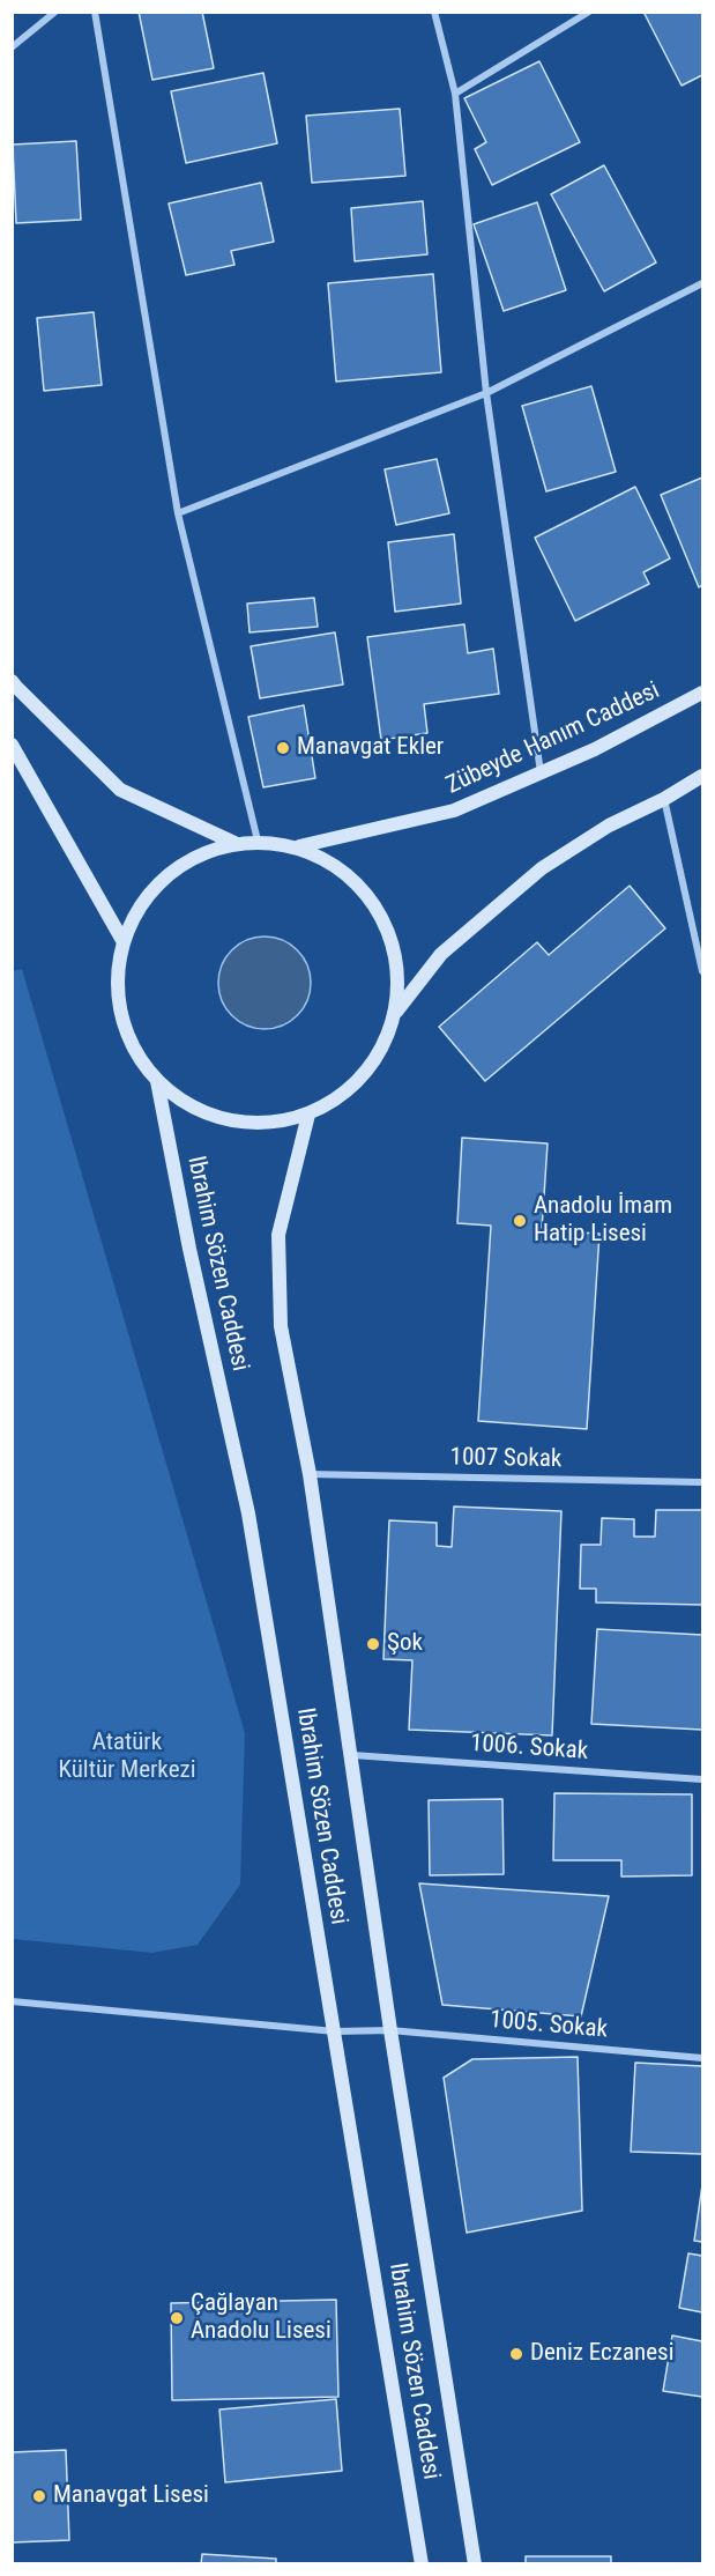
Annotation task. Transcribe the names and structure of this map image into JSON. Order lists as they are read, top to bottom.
{
  "streets": {
    "main road": ["Zübeyde Hanım Caddesi", "Ibrahim Sözen Caddesi"],
    "street": ["1007 Sokak", "1006. Sokak", "1005. Sokak"]
  },
  "crossings": [
    ["Ibrahim Sözen Caddesi", "1007 Sokak"],
    ["Ibrahim Sözen Caddesi", "1006. Sokak"],
    ["Ibrahim Sözen Caddesi", "1005. Sokak"]
  ],
  "parks": ["Atatürk Kültür Merkezi"],
  "places": [
    "Manavgat Ekler",
    "Anadolu İmam Hatip Lisesi",
    "Şok",
    "Çağlayan Anadolu Lisesi",
    "Deniz Eczanesi",
    "Manavgat Lisesi"
  ]
}
